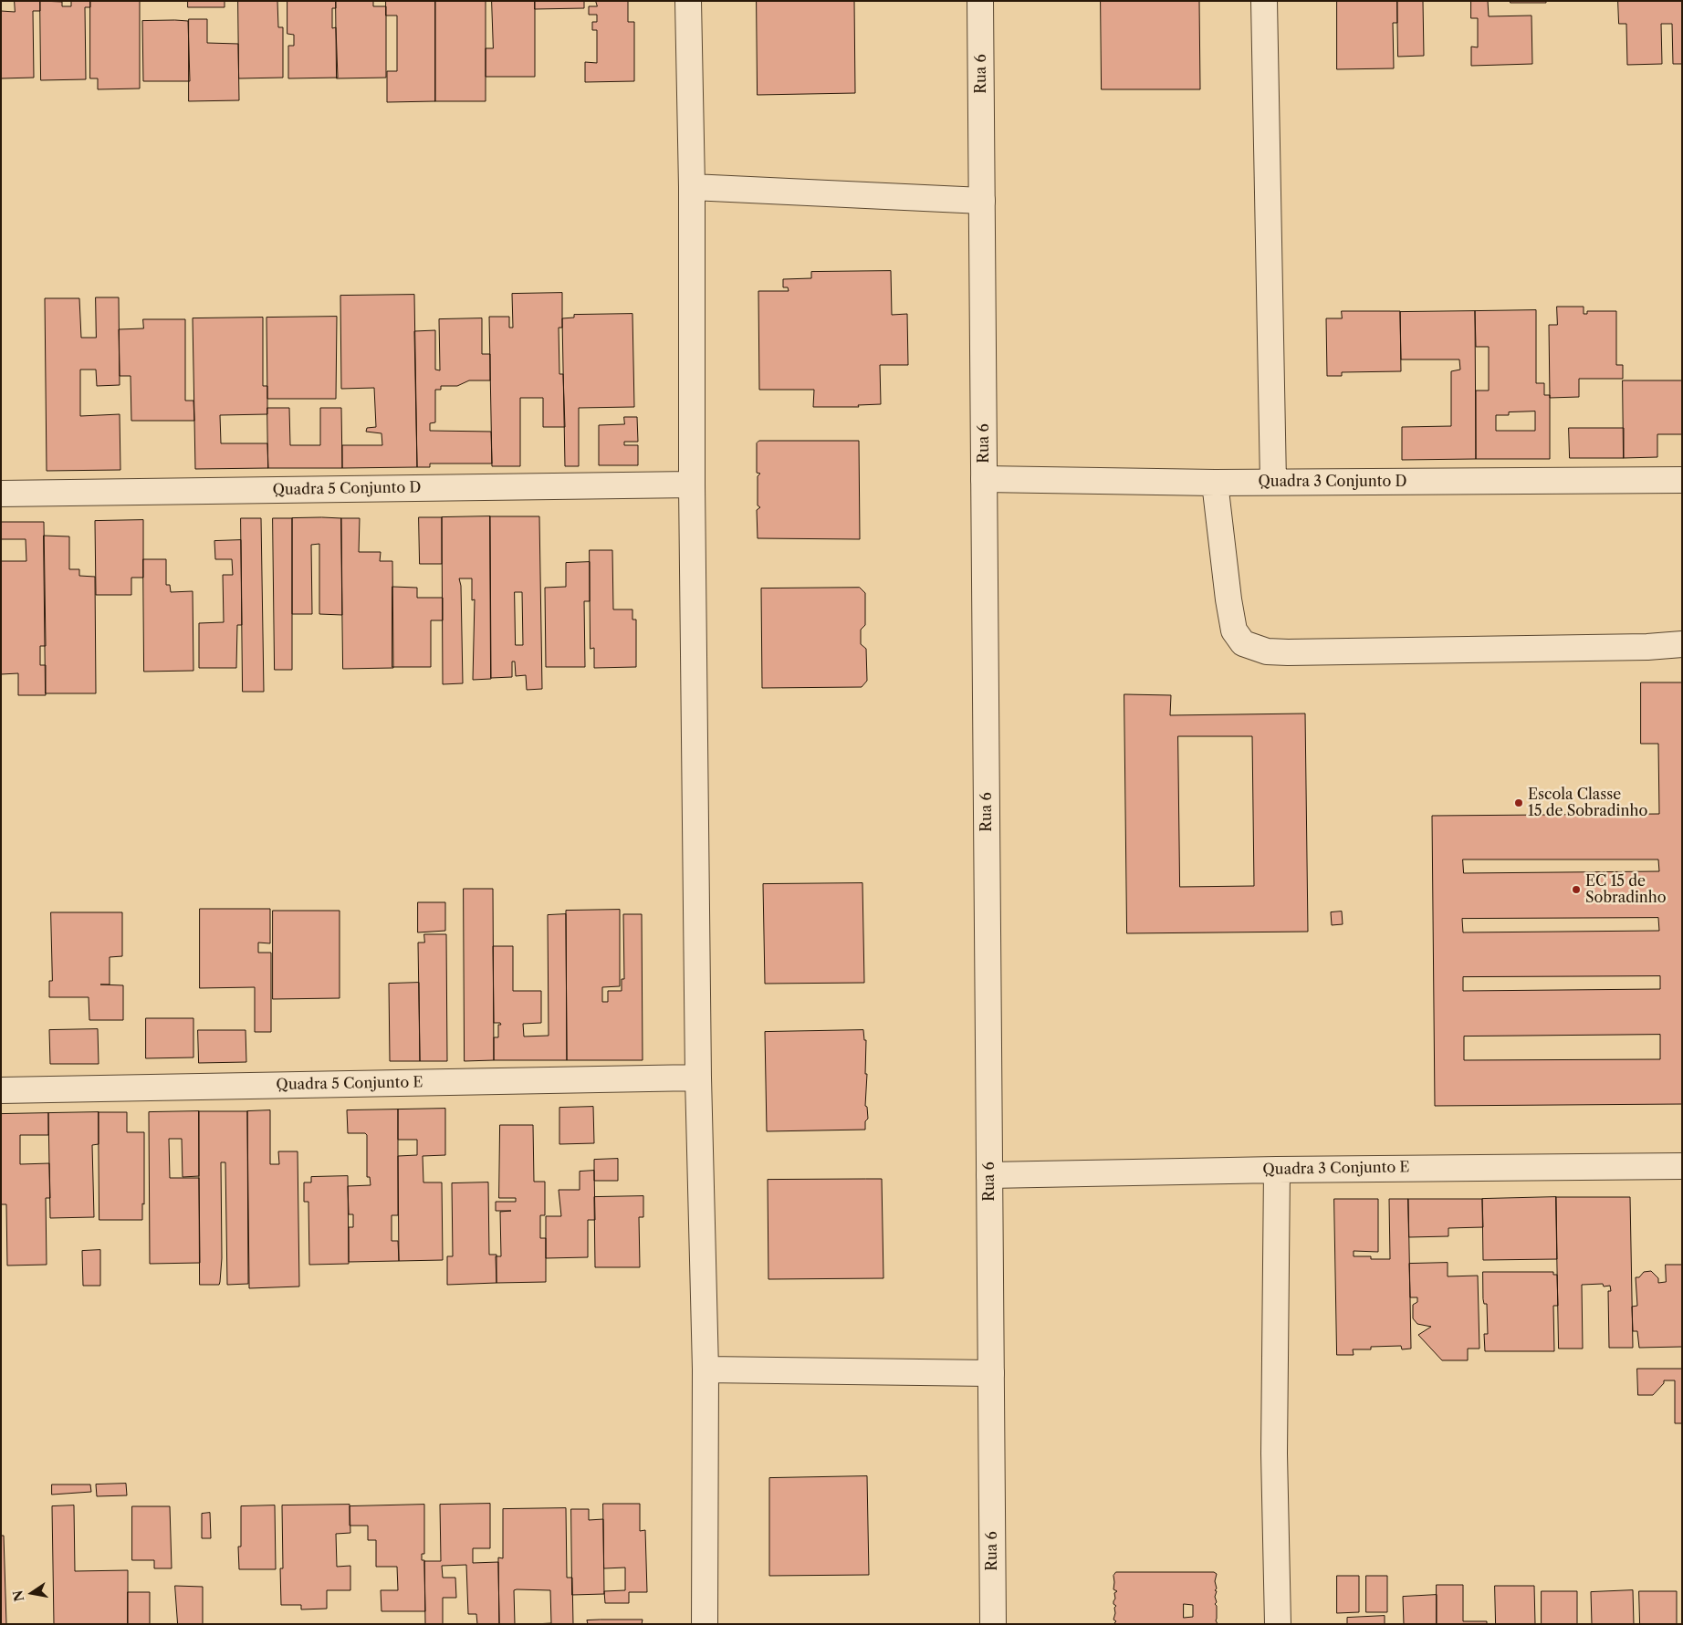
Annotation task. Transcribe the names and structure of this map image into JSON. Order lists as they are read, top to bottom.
{
  "streets": {
    "street": [
      "Rua 6",
      "Quadra 3 Conjunto D",
      "Quadra 5 Conjunto D",
      "Quadra 5 Conjunto E",
      "Quadra 3 Conjunto E"
    ]
  },
  "crossings": [
    ["Rua 6", "Quadra 3 Conjunto D"],
    ["Rua 6", "Quadra 3 Conjunto E"]
  ],
  "places": ["Escola Classe 15 de Sobradinho", "EC 15 de Sobradinho"],
  "north": "left"
}
